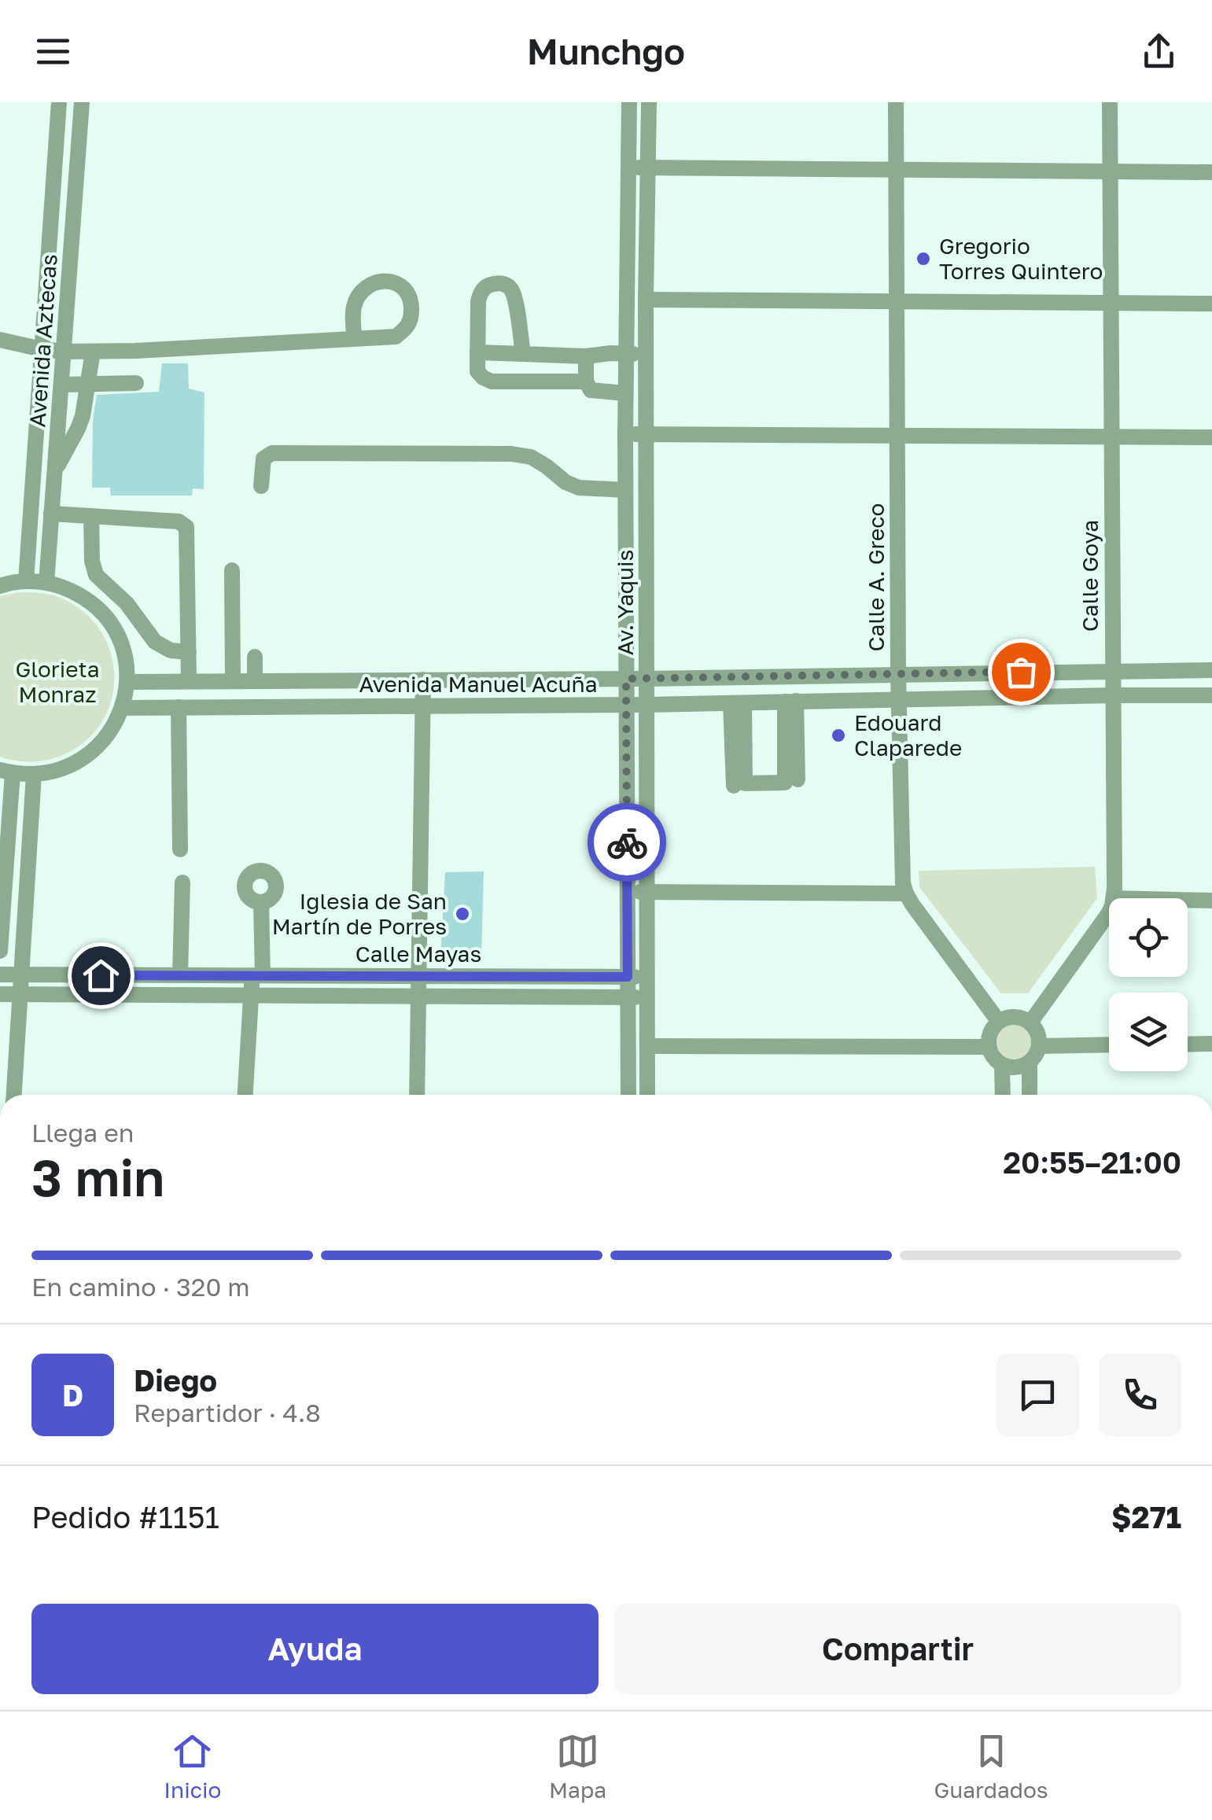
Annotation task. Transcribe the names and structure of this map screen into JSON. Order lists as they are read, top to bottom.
{
  "streets": {
    "street": [
      "Avenida Aztecas",
      "Calle Goya",
      "Calle A. Greco",
      "Av. Yaquis",
      "Avenida Manuel Acuña",
      "Calle Mayas"
    ]
  },
  "crossings": [
    ["Calle Goya", "Calle A. Greco"],
    ["Calle Goya", "Avenida Manuel Acuña"],
    ["Calle A. Greco", "Avenida Manuel Acuña"],
    ["Av. Yaquis", "Avenida Manuel Acuña"],
    ["Av. Yaquis", "Calle Mayas"]
  ],
  "parks": ["Glorieta Monraz"],
  "places": ["Gregorio Torres Quintero", "Edouard Claparede", "Iglesia de San Martín de Porres"],
  "page": {
    "header": "Munchgo",
    "heading": ["3 min", "Llega en", "20:55–21:00"],
    "panel": [
      "Diego",
      "Repartidor · 4.8",
      "Pedido #1151",
      "$271"
    ],
    "bar": "En camino · 320 m",
    "round": "D",
    "buttons": ["Ayuda", "Compartir"],
    "tabs": ["Inicio", "Mapa", "Guardados"]
  }
}
